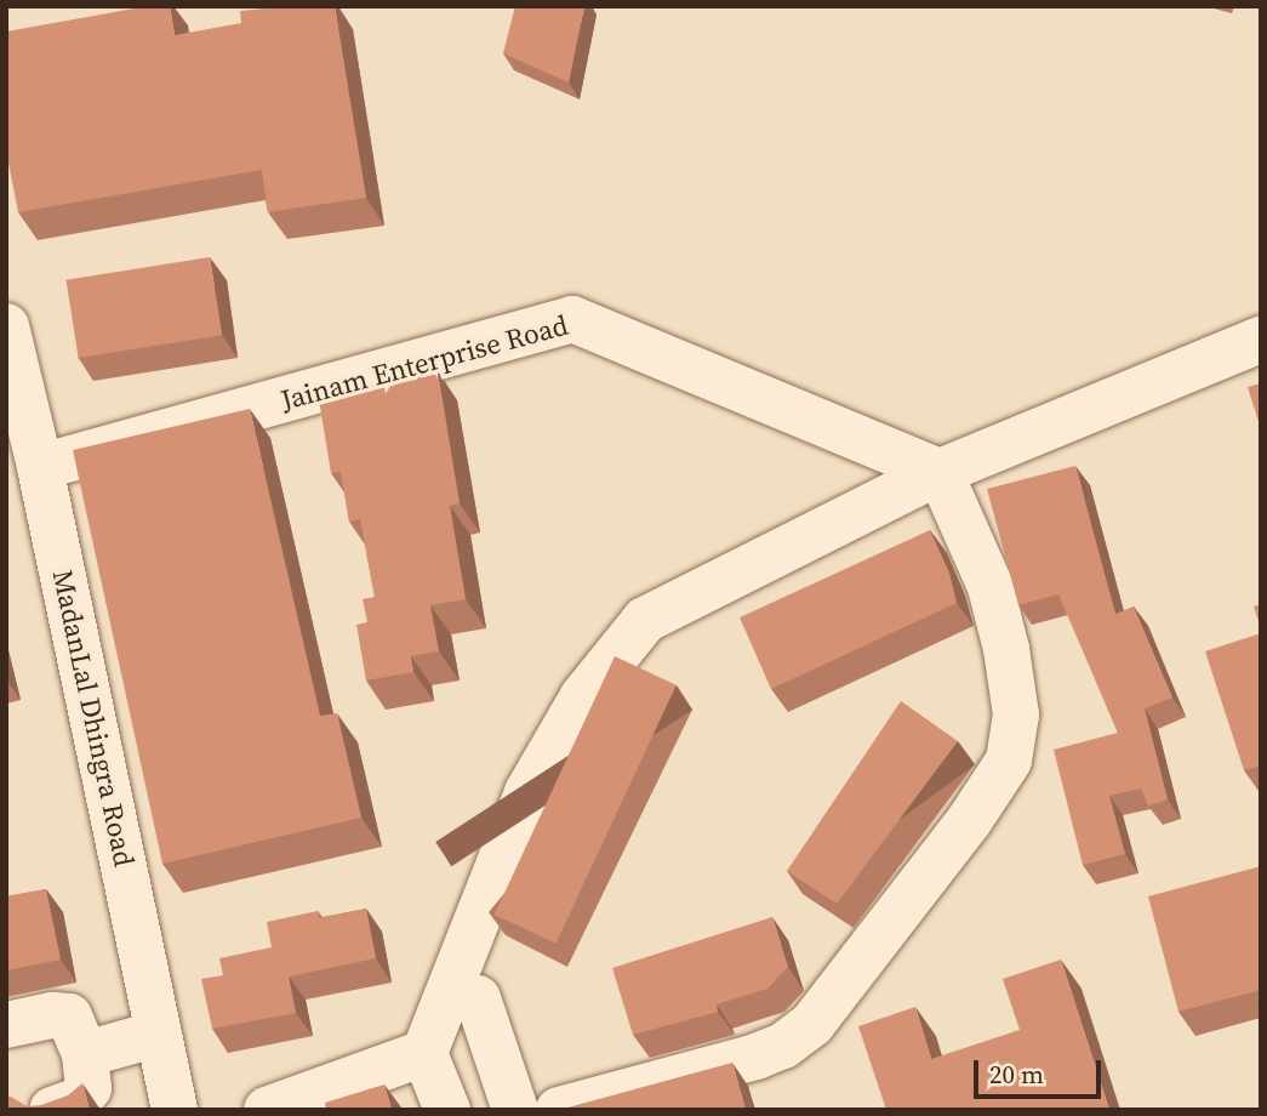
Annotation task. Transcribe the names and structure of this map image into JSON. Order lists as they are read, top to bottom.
{
  "streets": {
    "street": ["Jainam Enterprise Road", "MadanLal Dhingra Road"]
  },
  "crossings": [
    ["Jainam Enterprise Road", "MadanLal Dhingra Road"]
  ],
  "scale_bar": "20 m"
}
